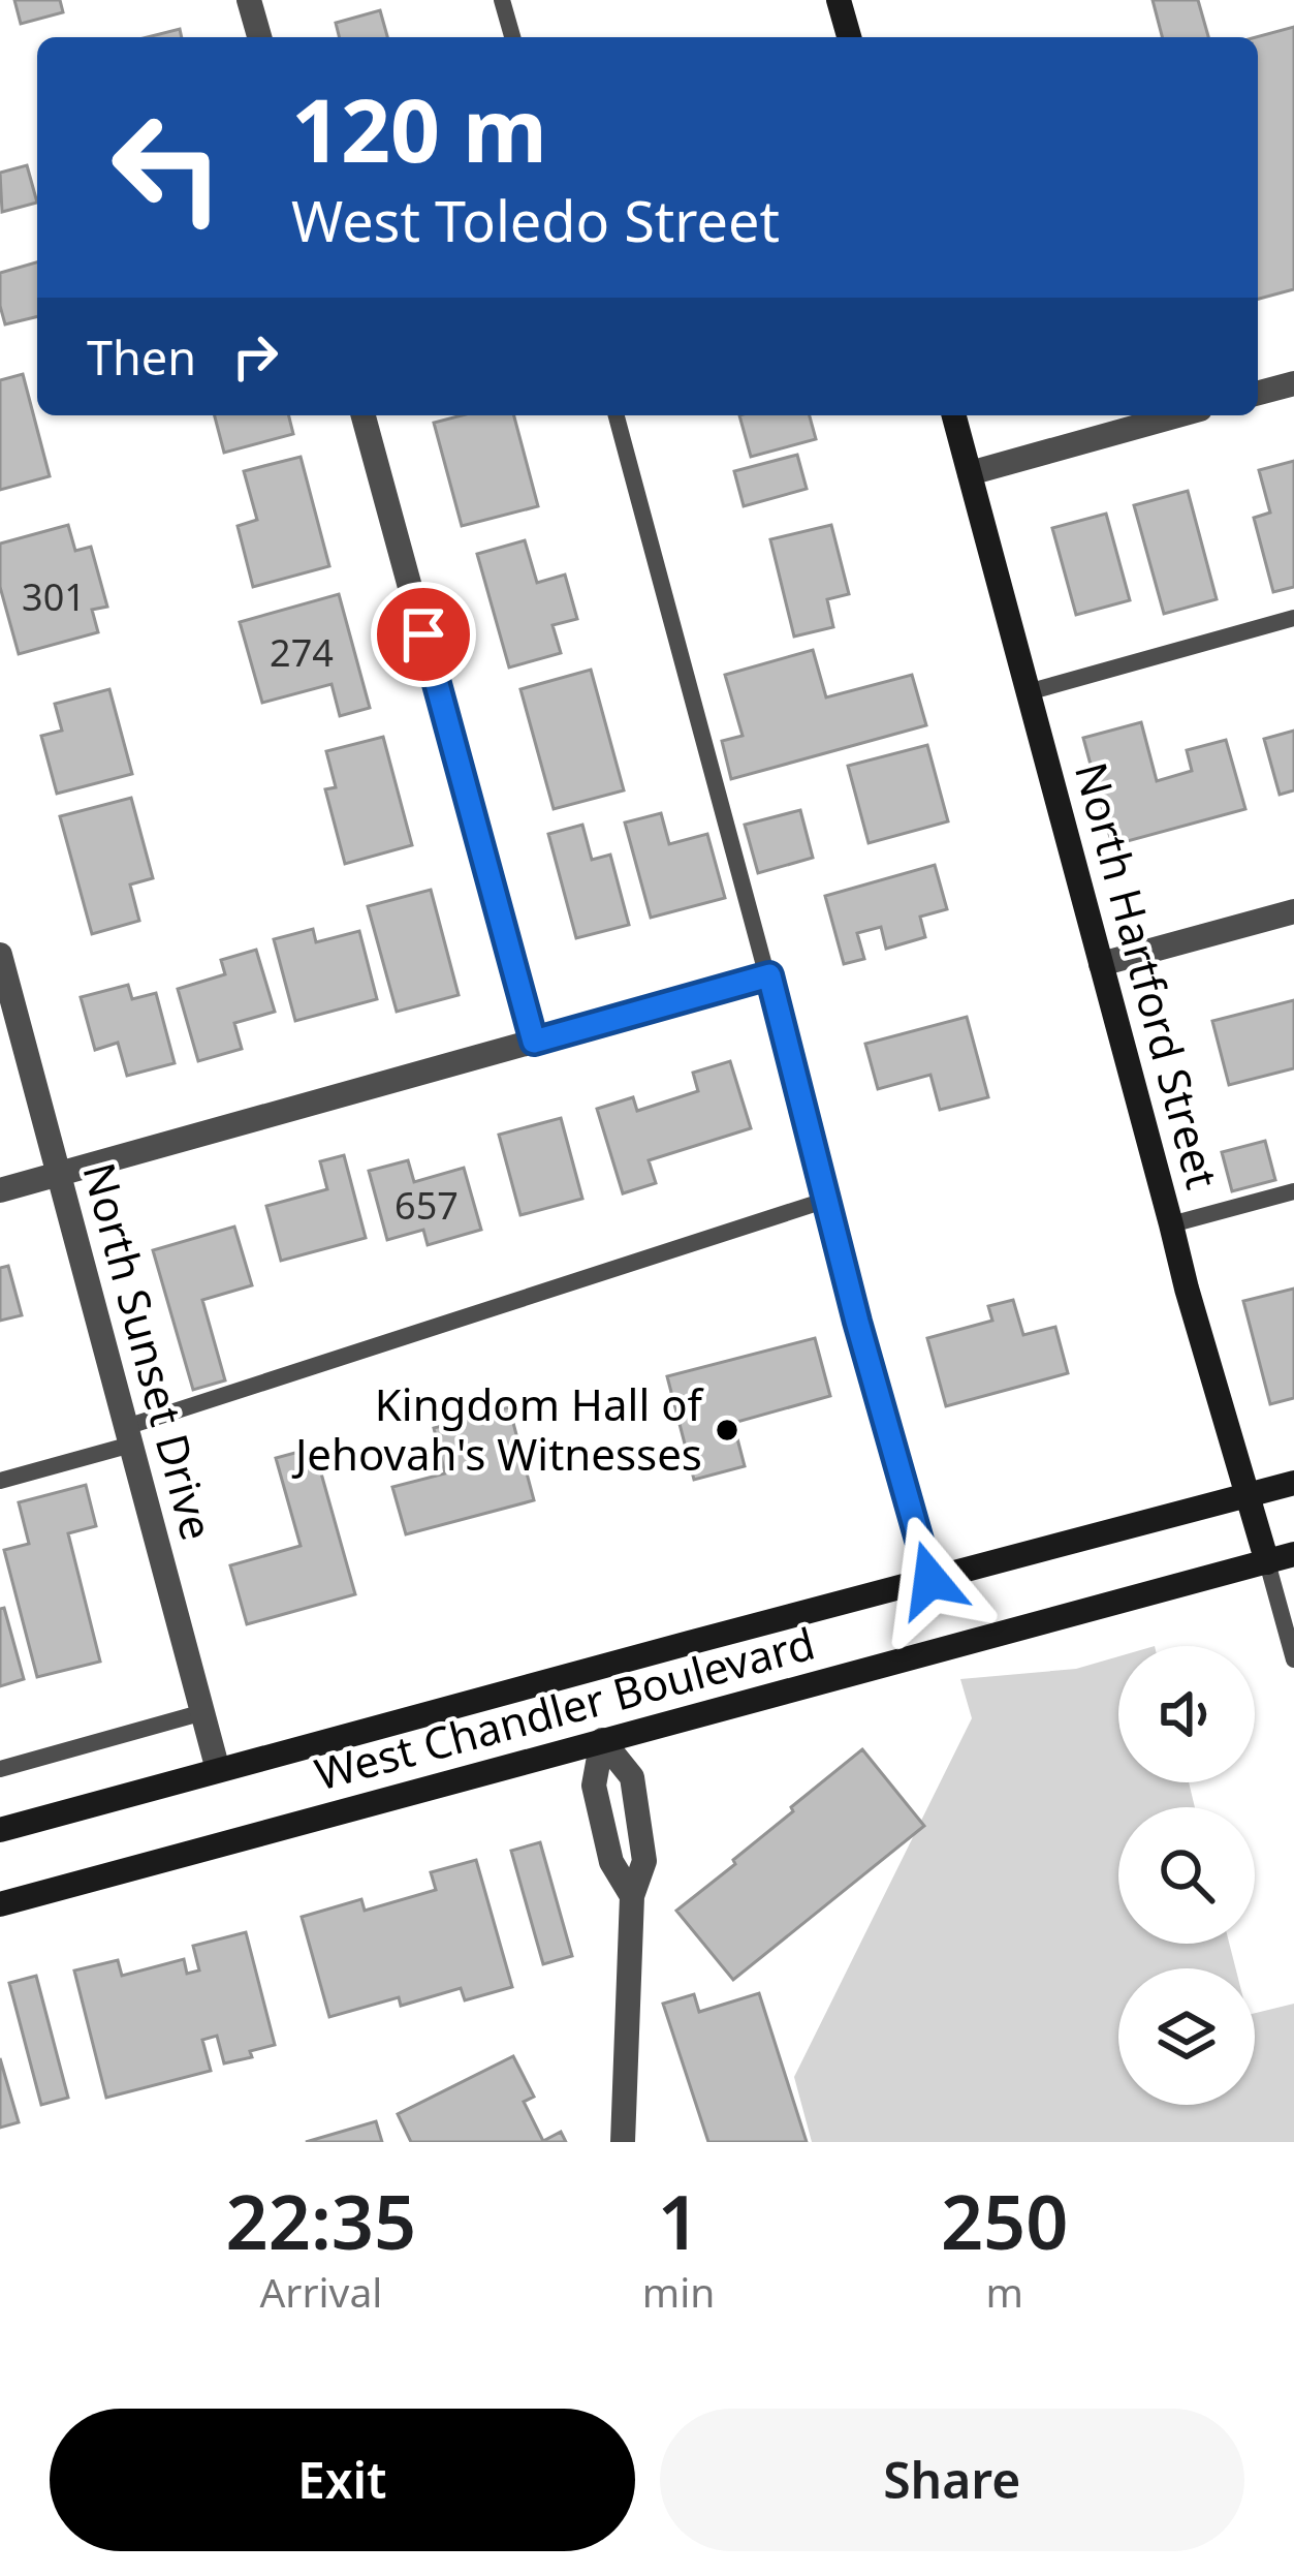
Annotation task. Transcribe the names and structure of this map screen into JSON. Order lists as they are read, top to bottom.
{
  "streets": {
    "main road": ["North Hartford Street", "West Chandler Boulevard"],
    "street": ["North Sunset Drive"]
  },
  "crossings": [
    ["North Hartford Street", "West Chandler Boulevard"],
    ["North Sunset Drive", "West Chandler Boulevard"]
  ],
  "places": ["Kingdom Hall of Jehovah's Witnesses"],
  "house_numbers": ["301", "274", "657"],
  "page": {
    "turn": ["120 m", "West Toledo Street"],
    "then": "Then",
    "eta": [
      "22:35",
      "Arrival",
      "1",
      "min",
      "250",
      "m"
    ],
    "buttons": ["Exit", "Share"]
  }
}
